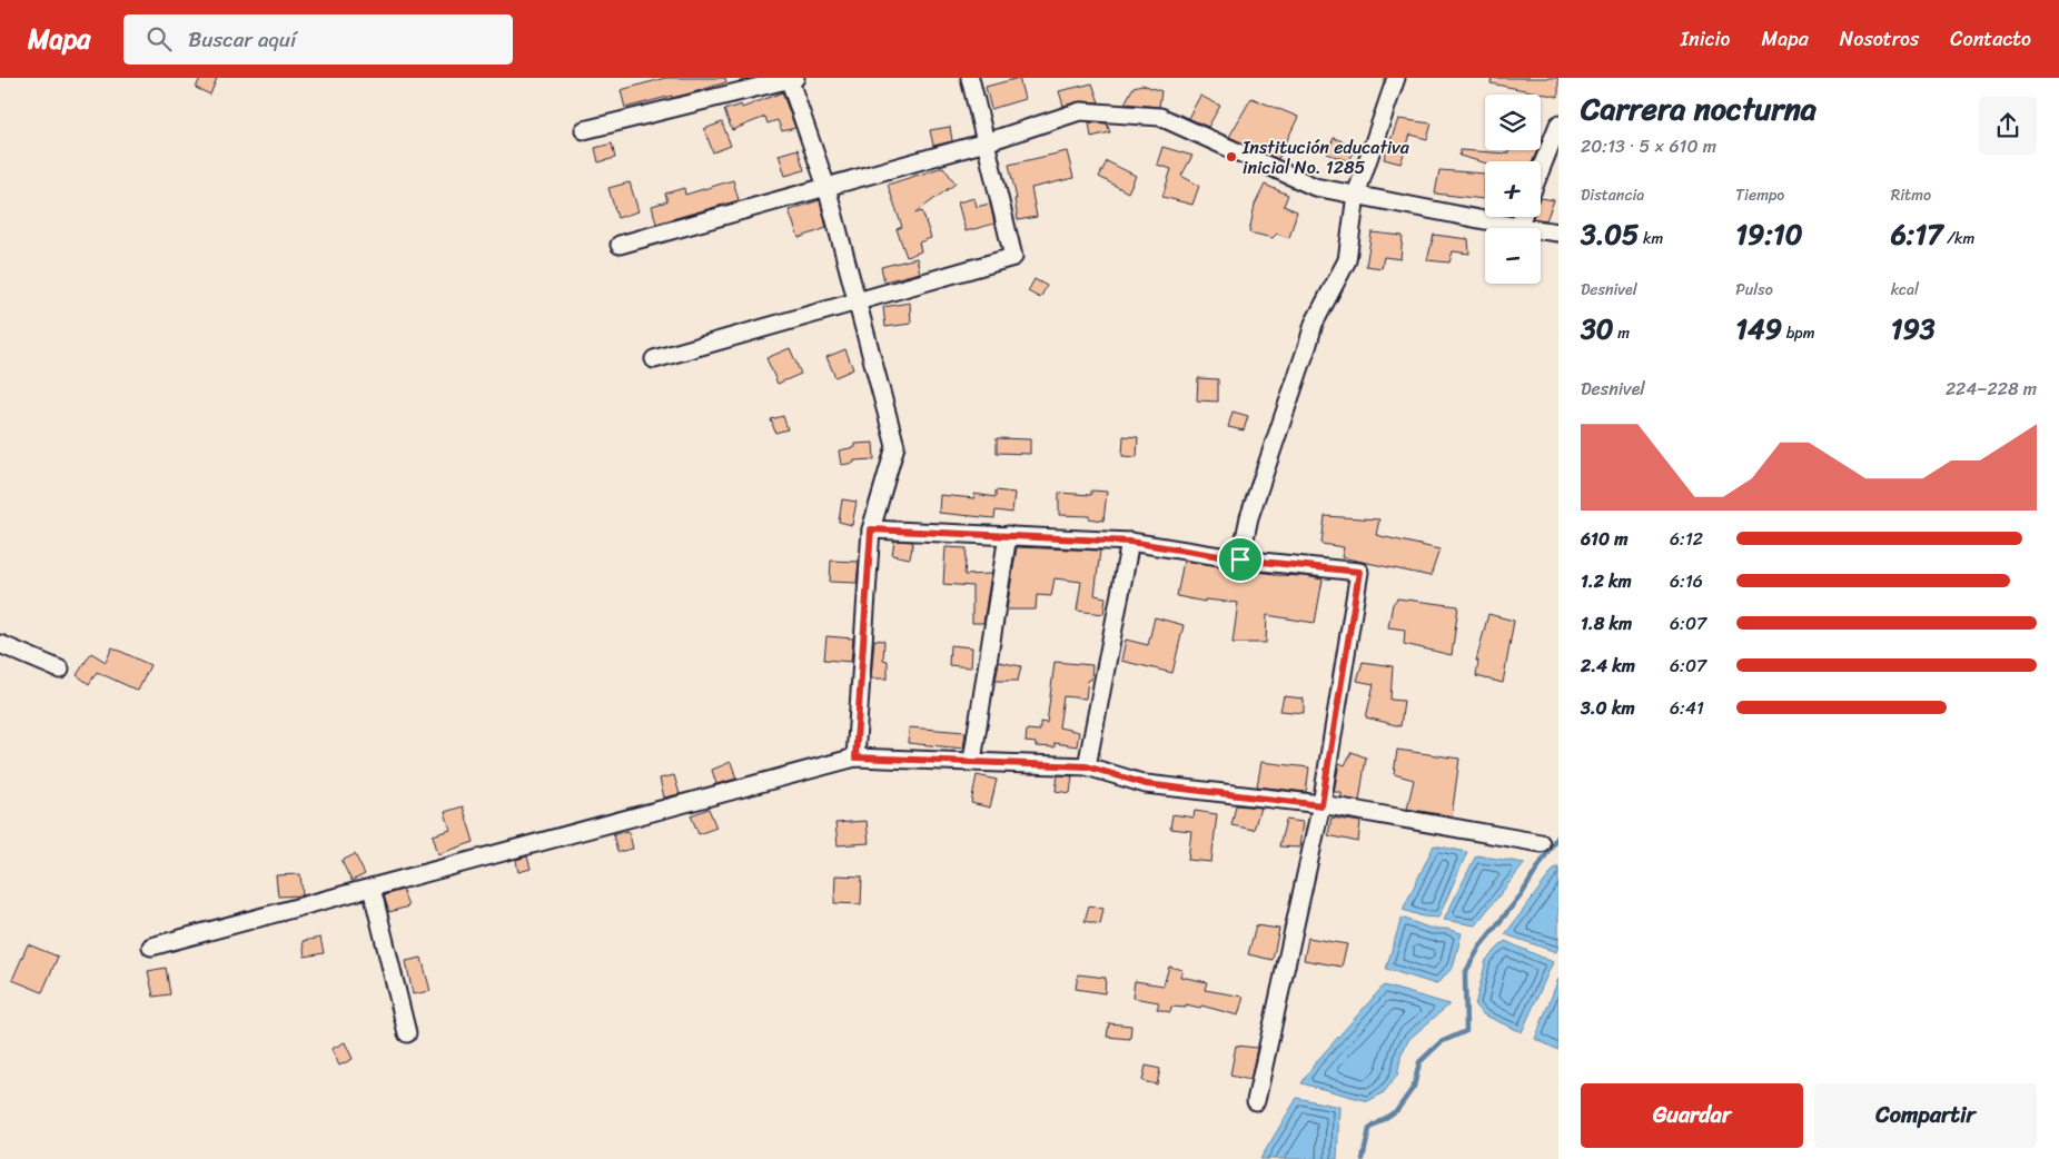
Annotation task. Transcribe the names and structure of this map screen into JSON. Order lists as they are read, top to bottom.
{
  "places": ["Institución educativa inicial No. 1285"],
  "page": {
    "header": "Mapa",
    "search": "Buscar aquí",
    "nav": [
      "Inicio",
      "Mapa",
      "Nosotros",
      "Contacto"
    ],
    "heading": ["Carrera nocturna", "20:13 · 5 × 610 m"],
    "map_buttons": ["+", "−"],
    "stats": [
      ["Distancia", "3.05 km"],
      ["Tiempo", "19:10"],
      ["Ritmo", "6:17 /km"],
      ["Desnivel", "30 m"],
      ["Pulso", "149 bpm"],
      ["kcal", "193"]
    ],
    "chart": ["Desnivel", "224–228 m"],
    "list": [
      {
        "name": "610 m",
        "note": "6:12"
      },
      {
        "name": "1.2 km",
        "note": "6:16"
      },
      {
        "name": "1.8 km",
        "note": "6:07"
      },
      {
        "name": "2.4 km",
        "note": "6:07"
      },
      {
        "name": "3.0 km",
        "note": "6:41"
      }
    ],
    "buttons": ["Guardar", "Compartir"]
  }
}
